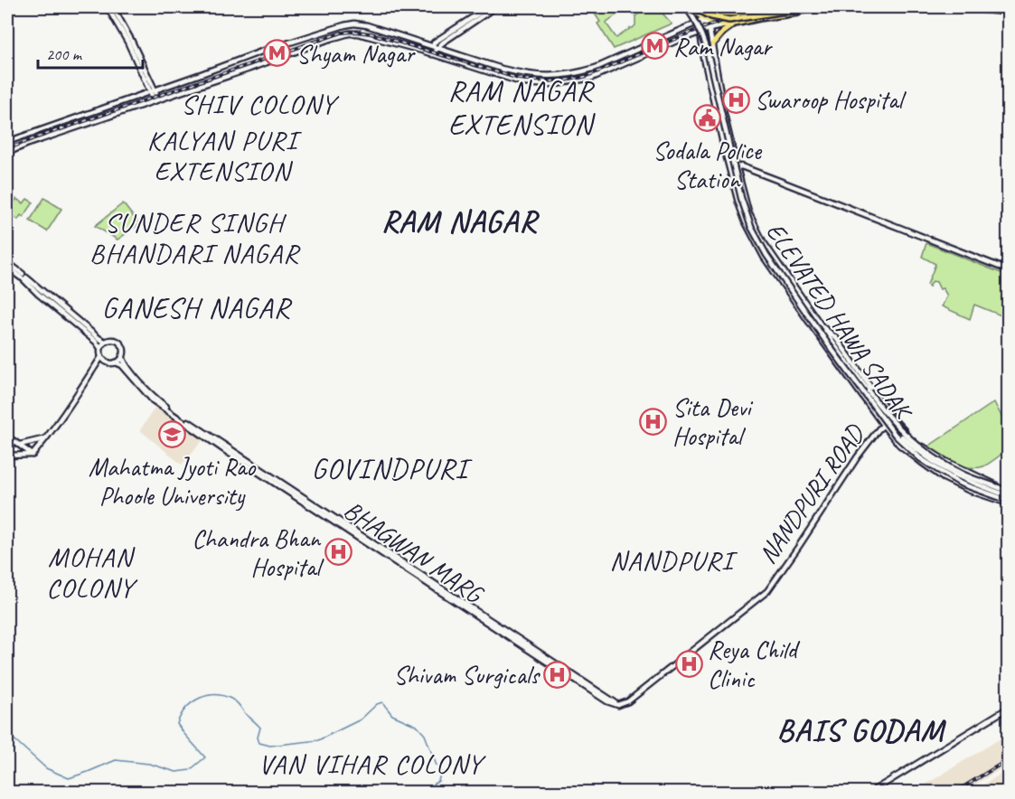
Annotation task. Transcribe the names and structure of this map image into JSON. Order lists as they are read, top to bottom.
{
  "streets": {
    "main road": ["ELEVATED HAWA SADAK", "NANDPURI ROAD", "BHAGWAN MARG"]
  },
  "crossings": [
    ["NANDPURI ROAD", "BHAGWAN MARG"]
  ],
  "districts": [
    "RAM NAGAR EXTENSION",
    "SHIV COLONY",
    "KALYAN PURI EXTENSION",
    "RAM NAGAR",
    "SUNDER SINGH BHANDARI NAGAR",
    "GANESH NAGAR",
    "GOVINDPURI",
    "MOHAN COLONY",
    "NANDPURI",
    "BAIS GODAM",
    "VAN VIHAR COLONY"
  ],
  "places": {
    "metro station": ["Ram Nagar", "Shyam Nagar"],
    "hospital": [
      "Swaroop Hospital",
      "Sita Devi Hospital",
      "Chandra Bhan Hospital",
      "Reya Child Clinic",
      "Shivam Surgicals"
    ],
    "public building": ["Sodala Police Station"],
    "school or university": ["Mahatma Jyoti Rao Phoole University"]
  },
  "scale_bar": "200 m"
}
